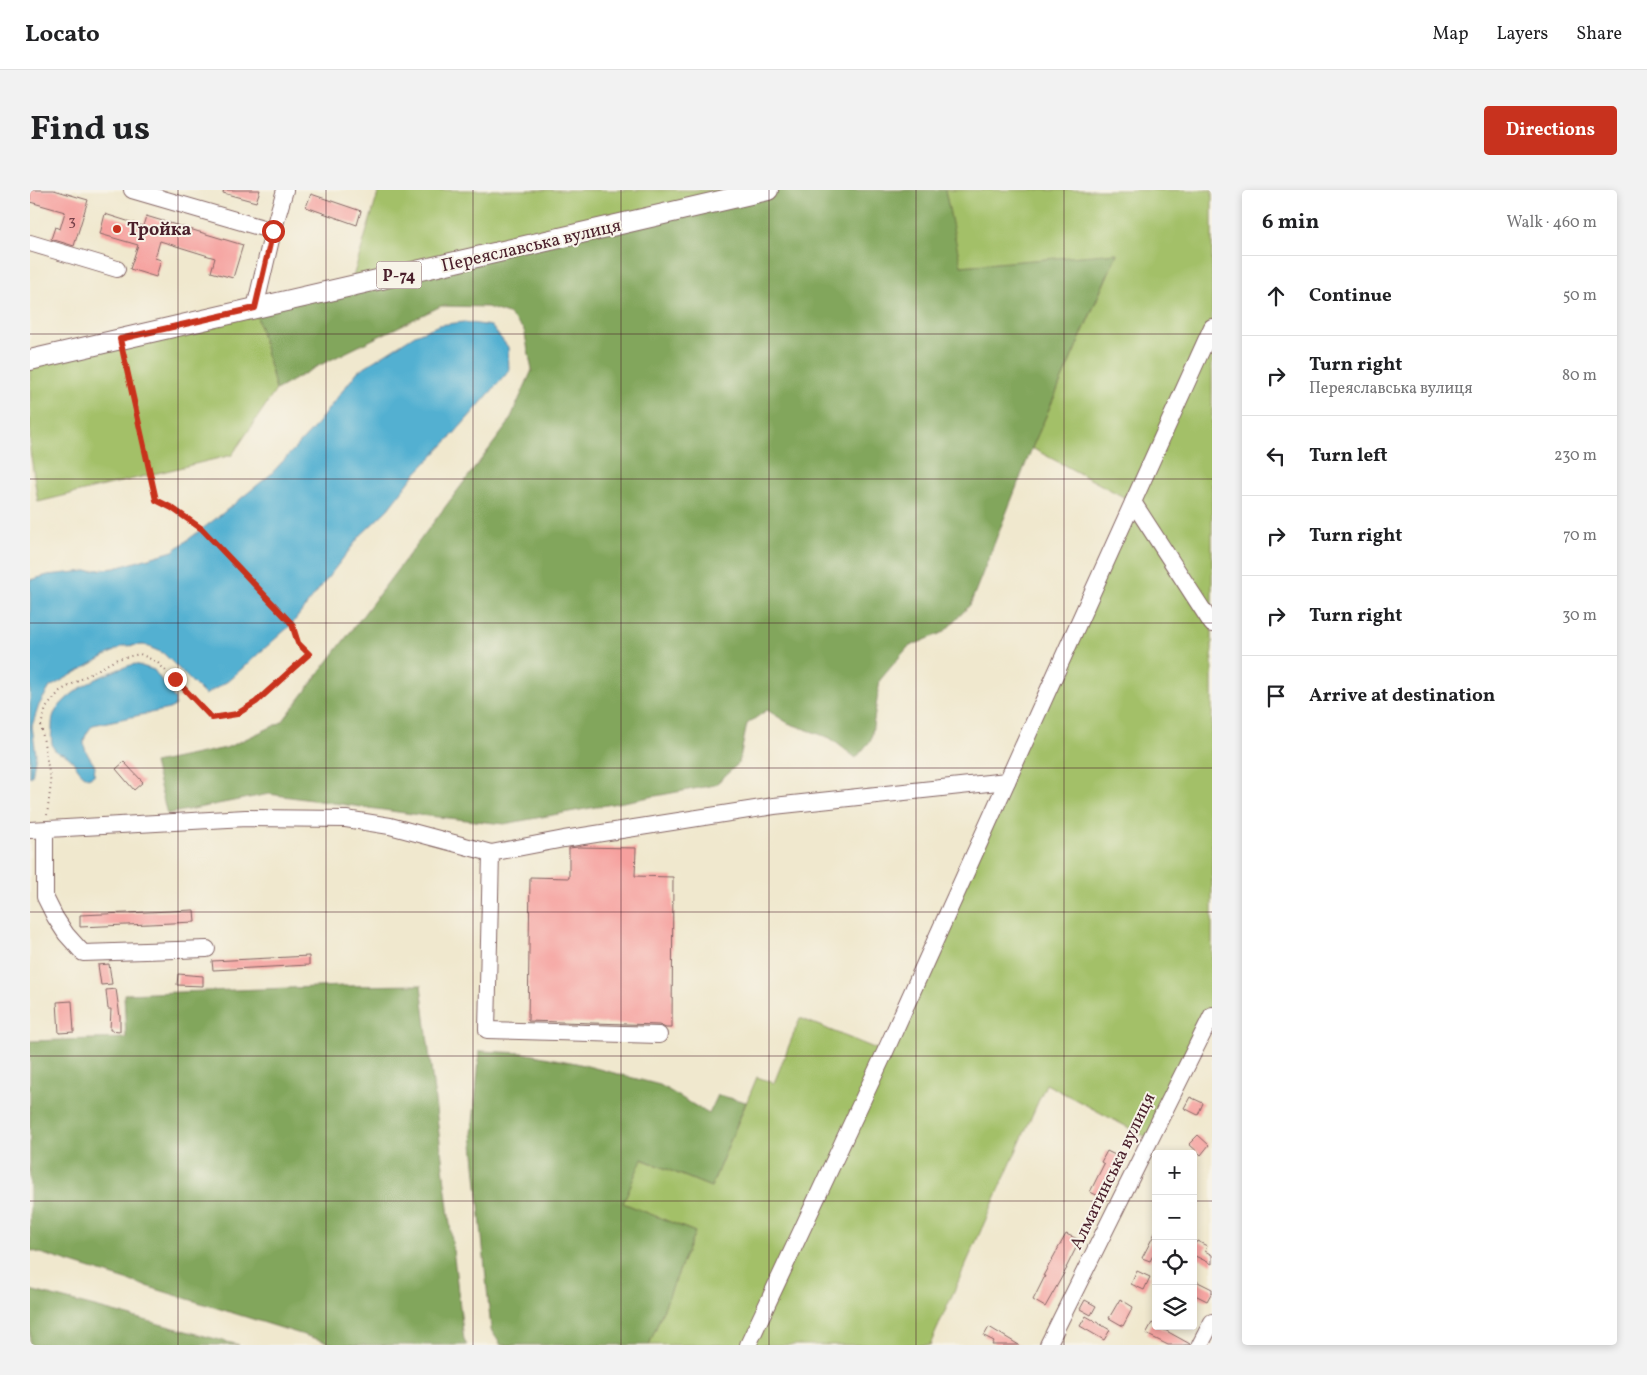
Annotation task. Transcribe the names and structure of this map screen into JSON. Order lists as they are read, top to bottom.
{
  "streets": {
    "main road": ["Переяславська вулиця", "Р-74"],
    "street": ["Алматинська вулиця"]
  },
  "places": ["Тройка"],
  "house_numbers": ["3"],
  "page": {
    "header": "Locato",
    "nav": ["Map", "Layers", "Share"],
    "title": "Find us",
    "buttons": "Directions",
    "heading": ["6 min", "Walk · 460 m"],
    "list": [
      ["Continue", "50 m"],
      ["Turn right", "Переяславська вулиця", "80 m"],
      ["Turn left", "230 m"],
      ["Turn right", "70 m"],
      ["Turn right", "30 m"],
      "Arrive at destination"
    ],
    "map_buttons": ["+", "−"]
  }
}
